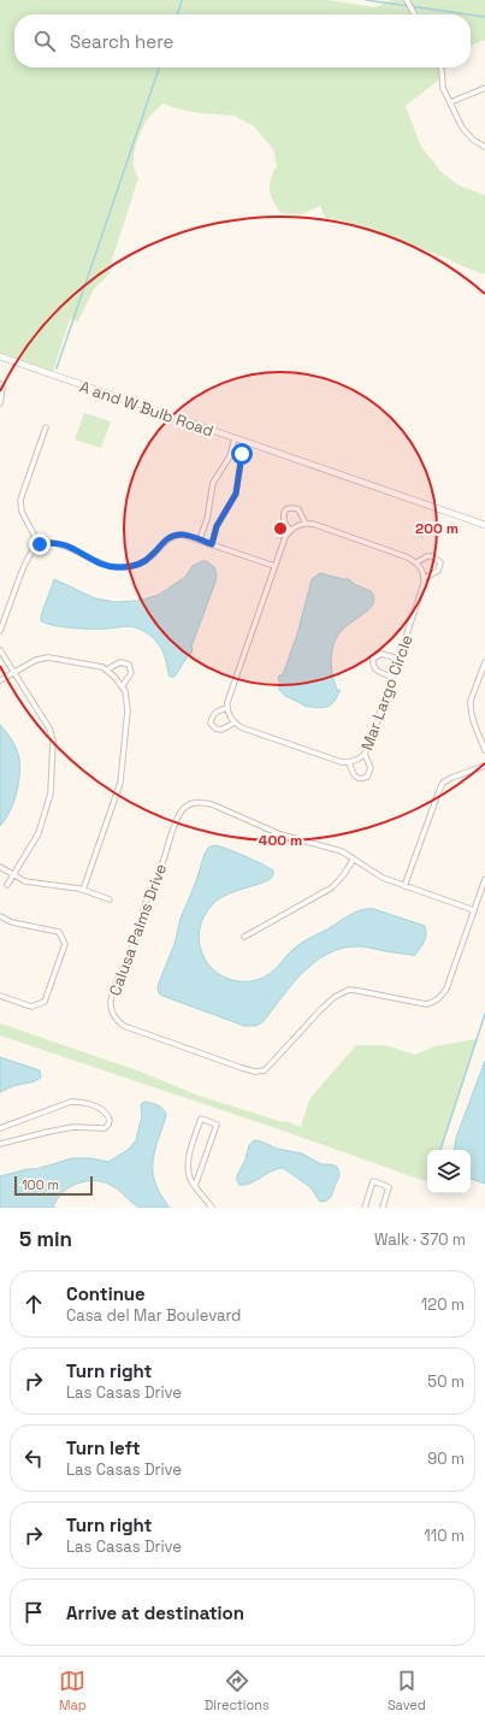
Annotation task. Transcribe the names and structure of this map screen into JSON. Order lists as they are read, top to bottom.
{
  "streets": {
    "street": ["A and W Bulb Road", "Mar Largo Circle", "Calusa Palms Drive"]
  },
  "scale_bar": "100 m",
  "page": {
    "search": "Search here",
    "scale": "100 m",
    "heading": ["5 min", "Walk · 370 m"],
    "list": [
      ["Continue", "Casa del Mar Boulevard", "120 m"],
      ["Turn right", "Las Casas Drive", "50 m"],
      ["Turn left", "Las Casas Drive", "90 m"],
      ["Turn right", "Las Casas Drive", "110 m"],
      "Arrive at destination"
    ],
    "nav": ["Map", "Directions", "Saved"]
  },
  "rings": ["200 m", "400 m"]
}
